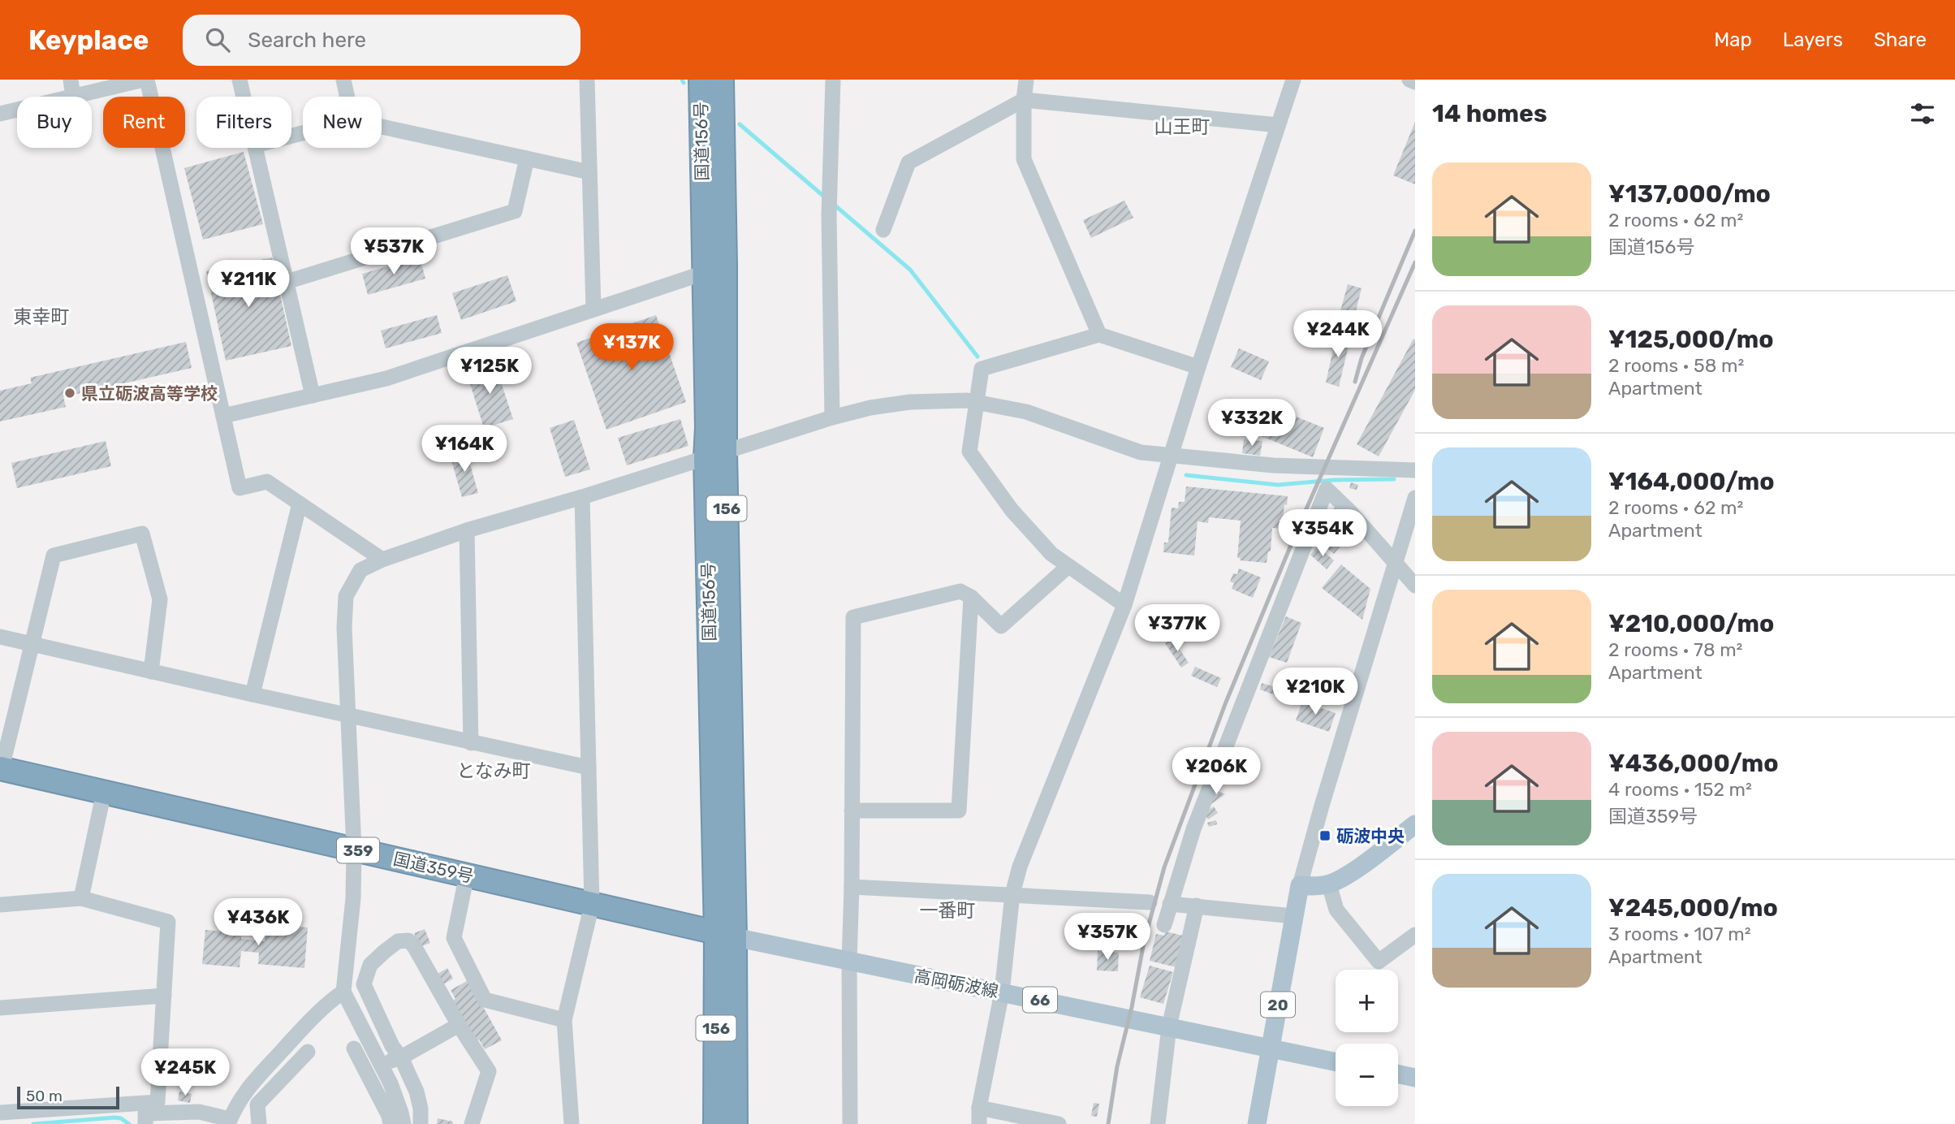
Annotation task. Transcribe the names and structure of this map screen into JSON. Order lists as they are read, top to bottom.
{
  "streets": {
    "highway": [
      "国道156号",
      "156",
      "359",
      "国道359号"
    ],
    "main road": ["高岡砺波線", "66", "20"]
  },
  "crossings": [
    ["国道156号", "国道359号"],
    ["国道156号", "高岡砺波線"],
    ["国道359号", "高岡砺波線"],
    ["高岡砺波線", "20"]
  ],
  "districts": [
    "山王町",
    "東幸町",
    "となみ町",
    "一番町"
  ],
  "places": {
    "other": ["県立砺波高等学校"],
    "transit": ["砺波中央"]
  },
  "scale_bar": "50 m",
  "page": {
    "header": "Keyplace",
    "search": "Search here",
    "nav": ["Map", "Layers", "Share"],
    "heading": "14 homes",
    "chip": [
      "Buy",
      "Rent",
      "Filters",
      "New"
    ],
    "list": [
      {
        "name": "¥137,000/mo",
        "note": "2 rooms · 62 m² · 国道156号"
      },
      {
        "name": "¥125,000/mo",
        "note": "2 rooms · 58 m² · Apartment"
      },
      {
        "name": "¥164,000/mo",
        "note": "2 rooms · 62 m² · Apartment"
      },
      {
        "name": "¥210,000/mo",
        "note": "2 rooms · 78 m² · Apartment"
      },
      {
        "name": "¥436,000/mo",
        "note": "4 rooms · 152 m² · 国道359号"
      },
      {
        "name": "¥245,000/mo",
        "note": "3 rooms · 107 m² · Apartment"
      }
    ],
    "price": [
      "¥537K",
      "¥211K",
      "¥244K",
      "¥137K",
      "¥125K",
      "¥332K",
      "¥164K",
      "¥354K",
      "¥377K",
      "¥210K",
      "¥206K",
      "¥436K",
      "¥357K",
      "¥245K"
    ],
    "map_buttons": ["+", "−"],
    "scale": "50 m"
  }
}
